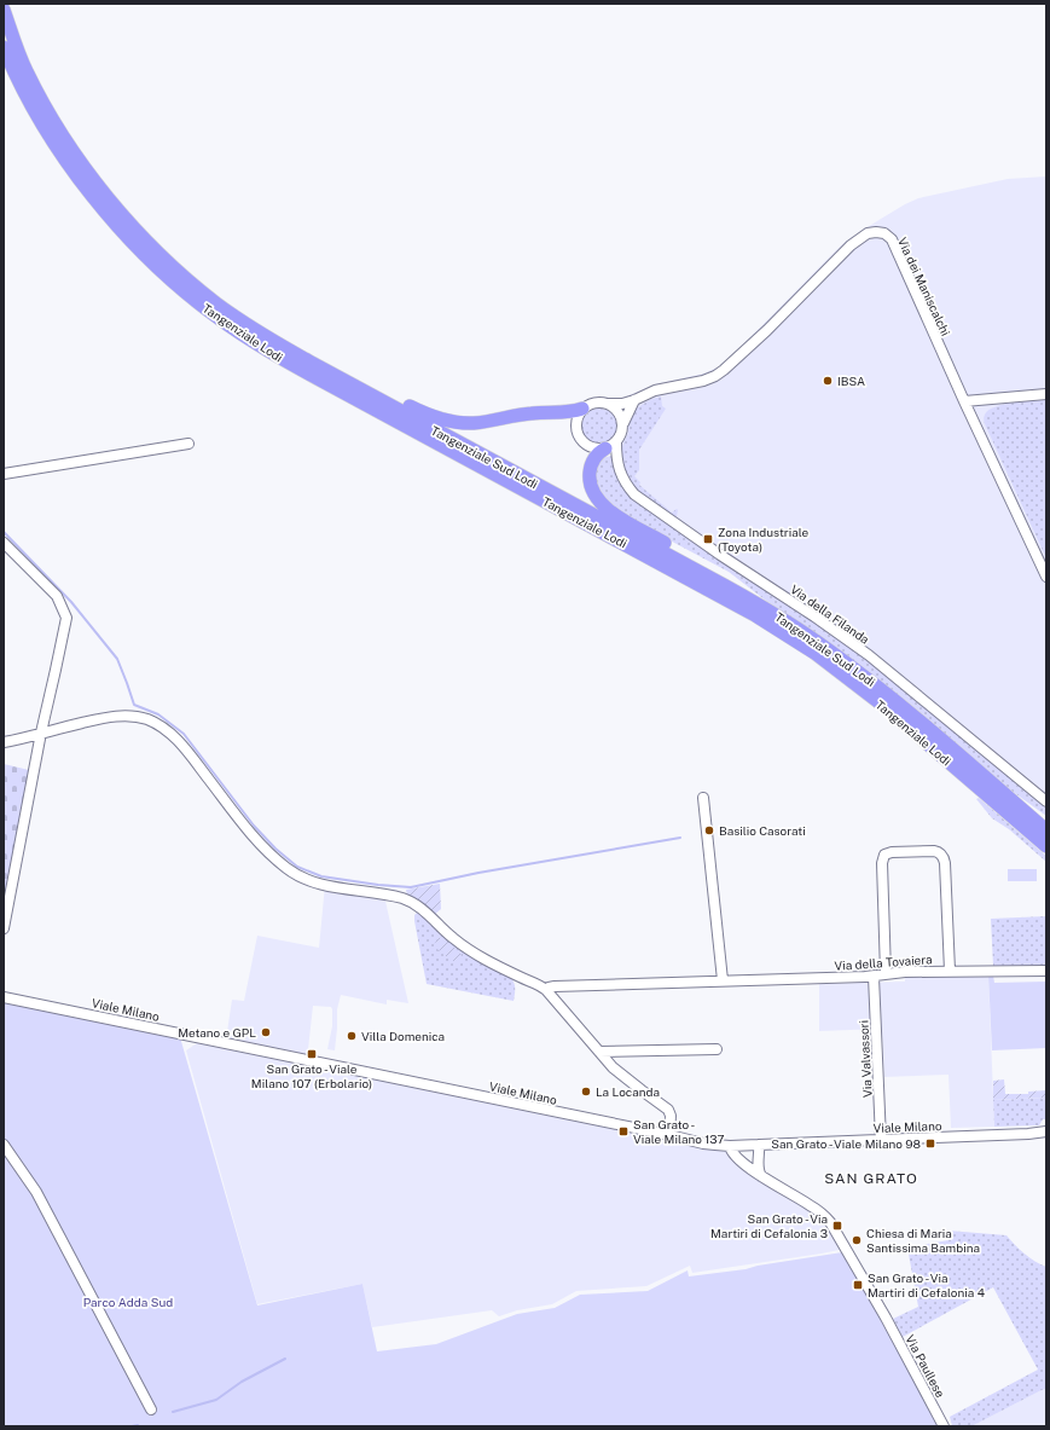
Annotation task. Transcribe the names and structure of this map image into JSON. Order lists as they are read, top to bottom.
{
  "streets": {
    "highway": ["Tangenziale Lodi", "Tangenziale Sud Lodi"],
    "street": [
      "Via dei Maniscalchi",
      "Via della Filanda",
      "Via della Tovaiera",
      "Viale Milano",
      "Via Valvassori",
      "Via Paullese"
    ]
  },
  "crossings": [
    ["Via della Tovaiera", "Via Valvassori"],
    ["Viale Milano", "Via Valvassori"],
    ["Viale Milano", "Via Paullese"]
  ],
  "districts": ["SAN GRATO"],
  "parks": ["Parco Adda Sud"],
  "places": {
    "other": [
      "IBSA",
      "Basilio Casorati",
      "Metano e GPL",
      "Villa Domenica",
      "La Locanda",
      "Chiesa di Maria Santissima Bambina"
    ],
    "transit": [
      "Zona Industriale (Toyota)",
      "San Grato - Viale Milano 107 (Erbolario)",
      "San Grato - Viale Milano 137",
      "San Grato - Viale Milano 98",
      "San Grato - Via Martiri di Cefalonia 3",
      "San Grato - Via Martiri di Cefalonia 4"
    ]
  }
}
